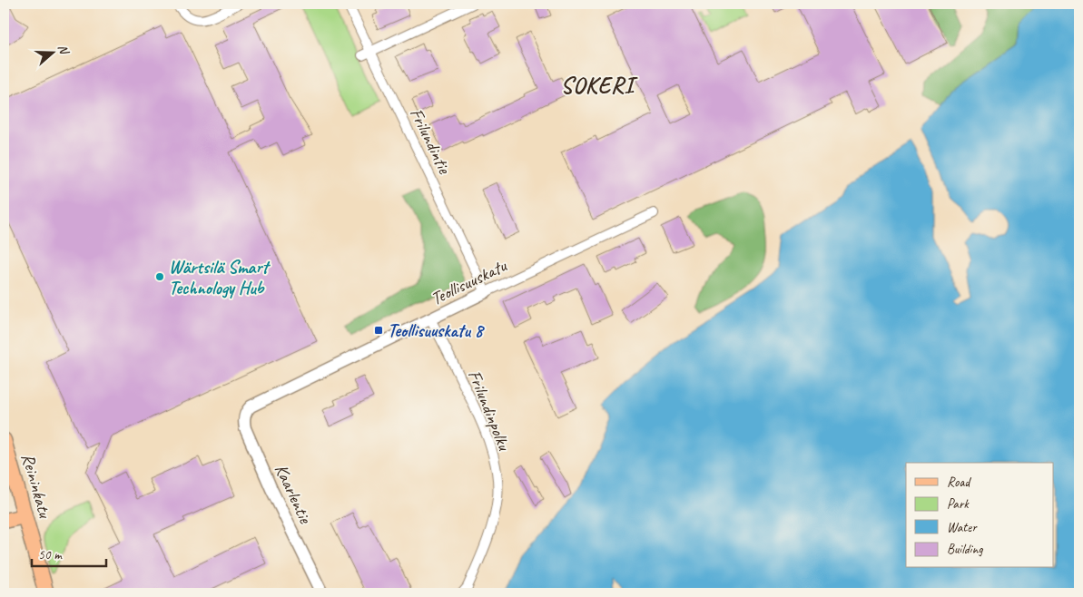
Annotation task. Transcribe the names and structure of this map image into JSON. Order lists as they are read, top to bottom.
{
  "streets": {
    "main road": ["Reininkatu"],
    "street": [
      "Frilundintie",
      "Teollisuuskatu",
      "Frilundinpolku",
      "Kaarlentie"
    ]
  },
  "crossings": [
    ["Frilundintie", "Teollisuuskatu"],
    ["Teollisuuskatu", "Frilundinpolku"],
    ["Teollisuuskatu", "Kaarlentie"]
  ],
  "districts": ["SOKERI"],
  "places": {
    "other": ["Wärtsilä Smart Technology Hub"],
    "transit": ["Teollisuuskatu 8"]
  },
  "legend": [
    "Road",
    "Park",
    "Water",
    "Building"
  ],
  "scale_bar": "50 m",
  "north": "right"
}
